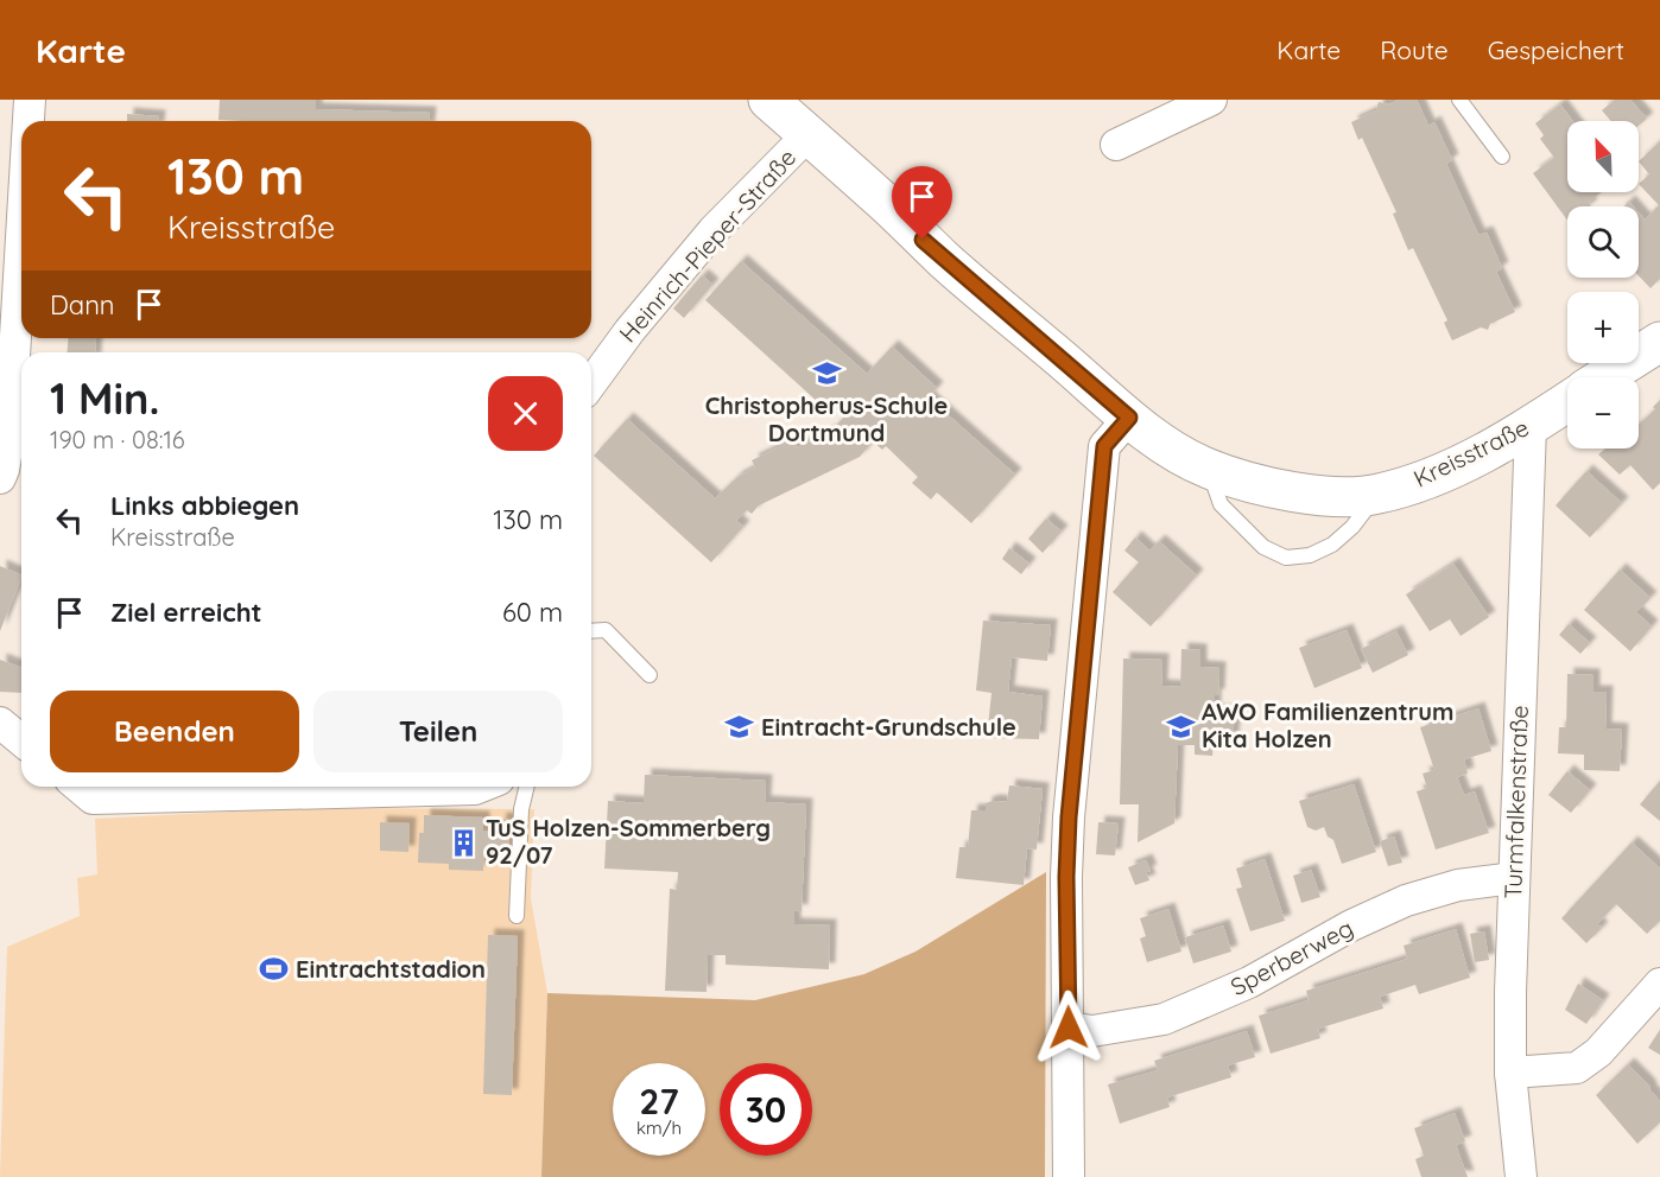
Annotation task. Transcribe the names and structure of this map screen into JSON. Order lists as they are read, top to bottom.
{
  "streets": {
    "main road": ["Kreisstraße"],
    "street": ["Heinrich-Pieper-Straße", "Turmfalkenstraße", "Sperberweg"]
  },
  "crossings": [
    ["Heinrich-Pieper-Straße", "Kreisstraße"],
    ["Kreisstraße", "Turmfalkenstraße"],
    ["Turmfalkenstraße", "Sperberweg"]
  ],
  "places": {
    "school or university": ["Christopherus-Schule Dortmund", "AWO Familienzentrum Kita Holzen", "Eintracht-Grundschule"],
    "building": ["TuS Holzen-Sommerberg 92/07"],
    "sports": ["Eintrachtstadion"]
  },
  "north": "top left",
  "page": {
    "header": "Karte",
    "nav": ["Karte", "Route", "Gespeichert"],
    "map_buttons": ["+", "−"],
    "turn": ["130 m", "Kreisstraße"],
    "then": "Dann",
    "heading": ["1 Min.", "190 m · 08:16"],
    "list": [
      {
        "name": "Links abbiegen",
        "note": "Kreisstraße",
        "value": "130 m"
      },
      {
        "name": "Ziel erreicht",
        "value": "60 m"
      }
    ],
    "buttons": ["Beenden", "Teilen"],
    "speed": "27 km/h",
    "limit": "30"
  }
}
